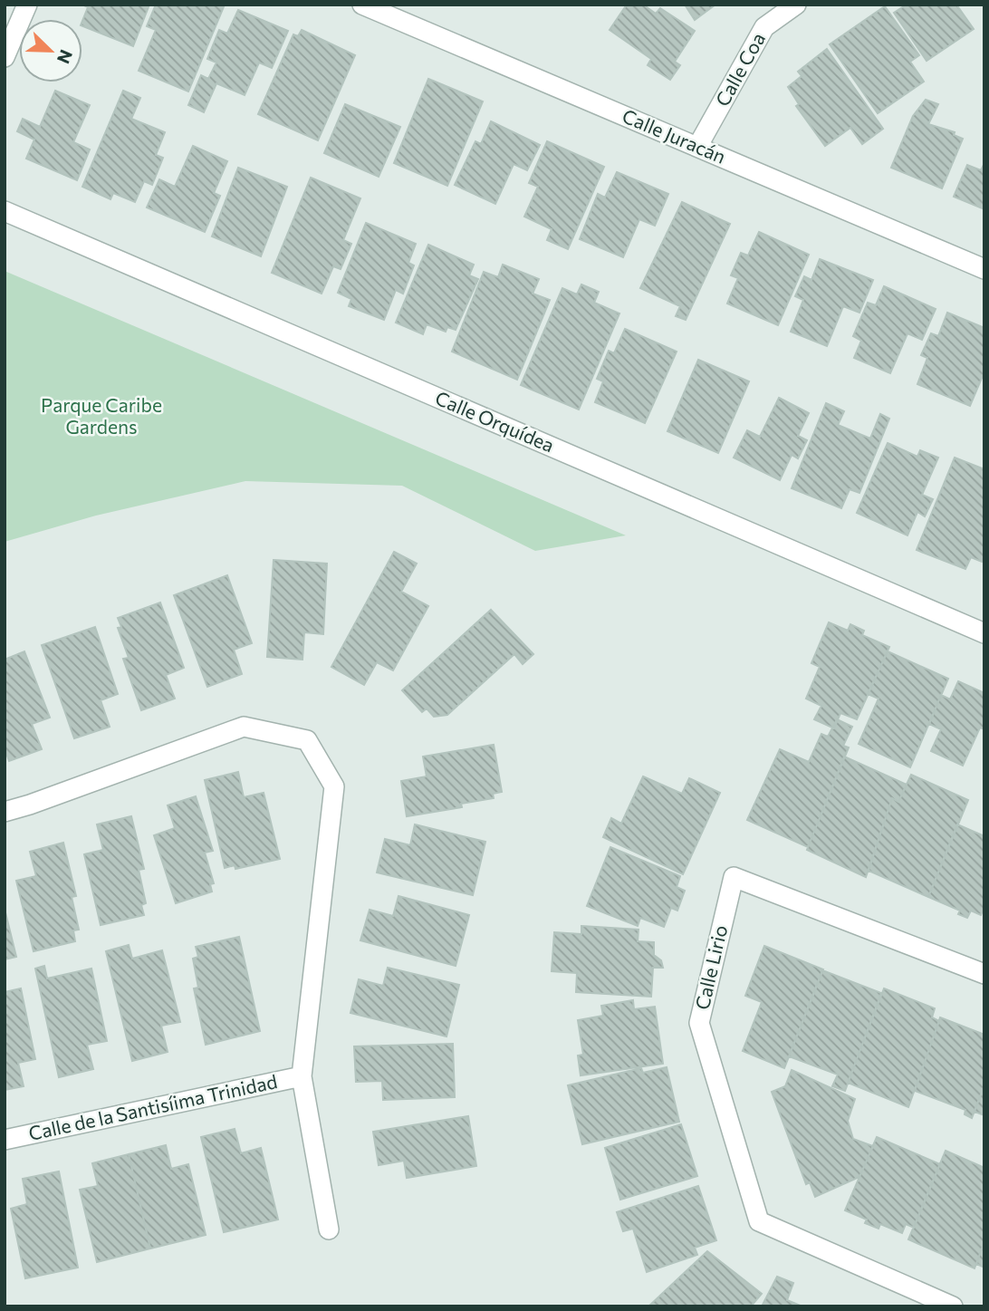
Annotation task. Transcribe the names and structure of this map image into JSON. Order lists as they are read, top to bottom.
{
  "streets": {
    "street": [
      "Calle Coa",
      "Calle Juracán",
      "Calle Orquídea",
      "Calle Lirio",
      "Calle de la Santisíima Trinidad"
    ]
  },
  "crossings": [
    ["Calle Coa", "Calle Juracán"]
  ],
  "parks": ["Parque Caribe Gardens"],
  "north": "bottom right"
}
